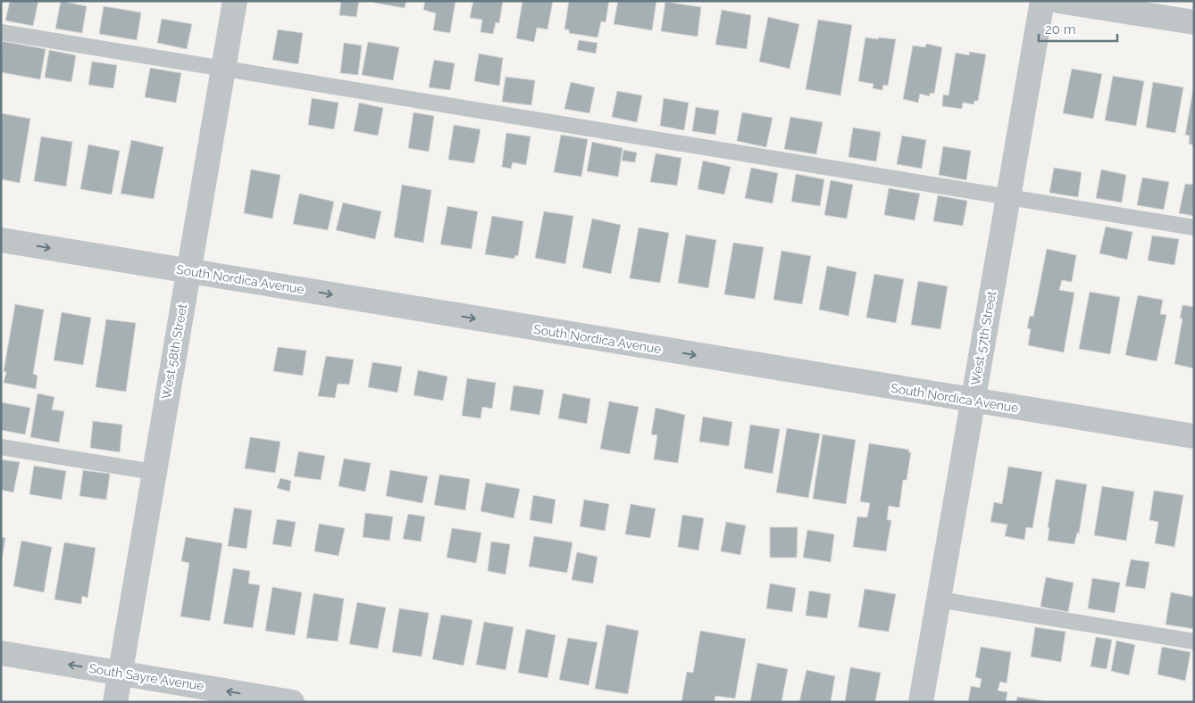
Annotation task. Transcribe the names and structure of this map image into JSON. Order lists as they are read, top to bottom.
{
  "streets": {
    "street": [
      "South Nordica Avenue",
      "West 57th Street",
      "West 58th Street",
      "South Sayre Avenue"
    ]
  },
  "crossings": [
    ["South Nordica Avenue", "West 57th Street"],
    ["South Nordica Avenue", "West 58th Street"],
    ["West 58th Street", "South Sayre Avenue"]
  ],
  "one_way": ["South Nordica Avenue", "South Sayre Avenue"],
  "scale_bar": "20 m"
}
